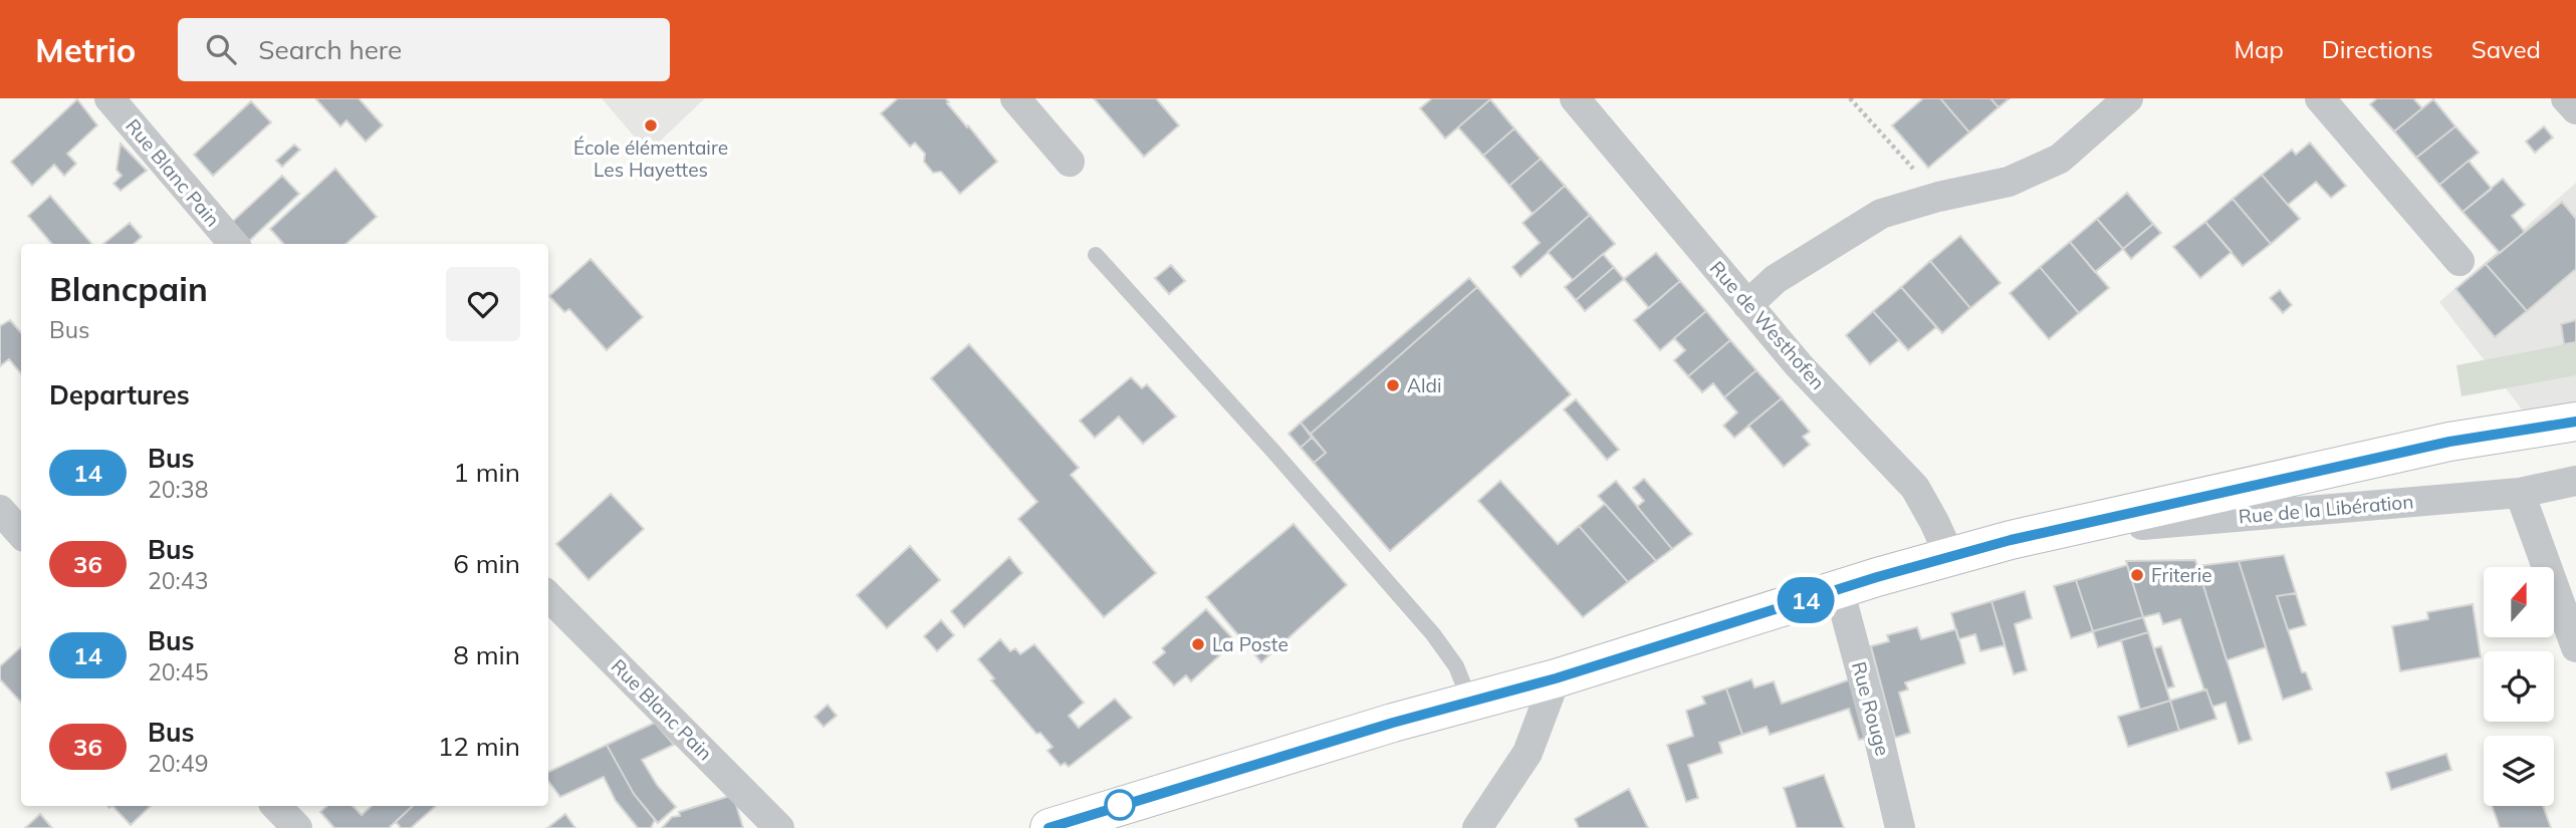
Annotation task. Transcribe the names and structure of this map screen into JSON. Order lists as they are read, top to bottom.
{
  "streets": {
    "main road": ["Rue de la Libération"],
    "street": ["Rue Blanc Pain", "Rue de Westhofen", "Rue Rouge"]
  },
  "crossings": [
    ["Rue de Westhofen", "Rue de la Libération"],
    ["Rue de la Libération", "Rue Rouge"]
  ],
  "places": [
    "École élémentaire Les Hayettes",
    "Aldi",
    "Friterie",
    "La Poste"
  ],
  "lines": ["bus line 14"],
  "north": "top",
  "page": {
    "header": "Metrio",
    "search": "Search here",
    "nav": ["Map", "Directions", "Saved"],
    "on_map": "14",
    "heading": [
      ["Blancpain", "Bus"],
      "Departures"
    ],
    "list": [
      {
        "mark": "14",
        "name": "Bus",
        "note": "20:38",
        "value": "1 min"
      },
      {
        "mark": "36",
        "name": "Bus",
        "note": "20:43",
        "value": "6 min"
      },
      {
        "mark": "14",
        "name": "Bus",
        "note": "20:45",
        "value": "8 min"
      },
      {
        "mark": "36",
        "name": "Bus",
        "note": "20:49",
        "value": "12 min"
      }
    ]
  }
}
